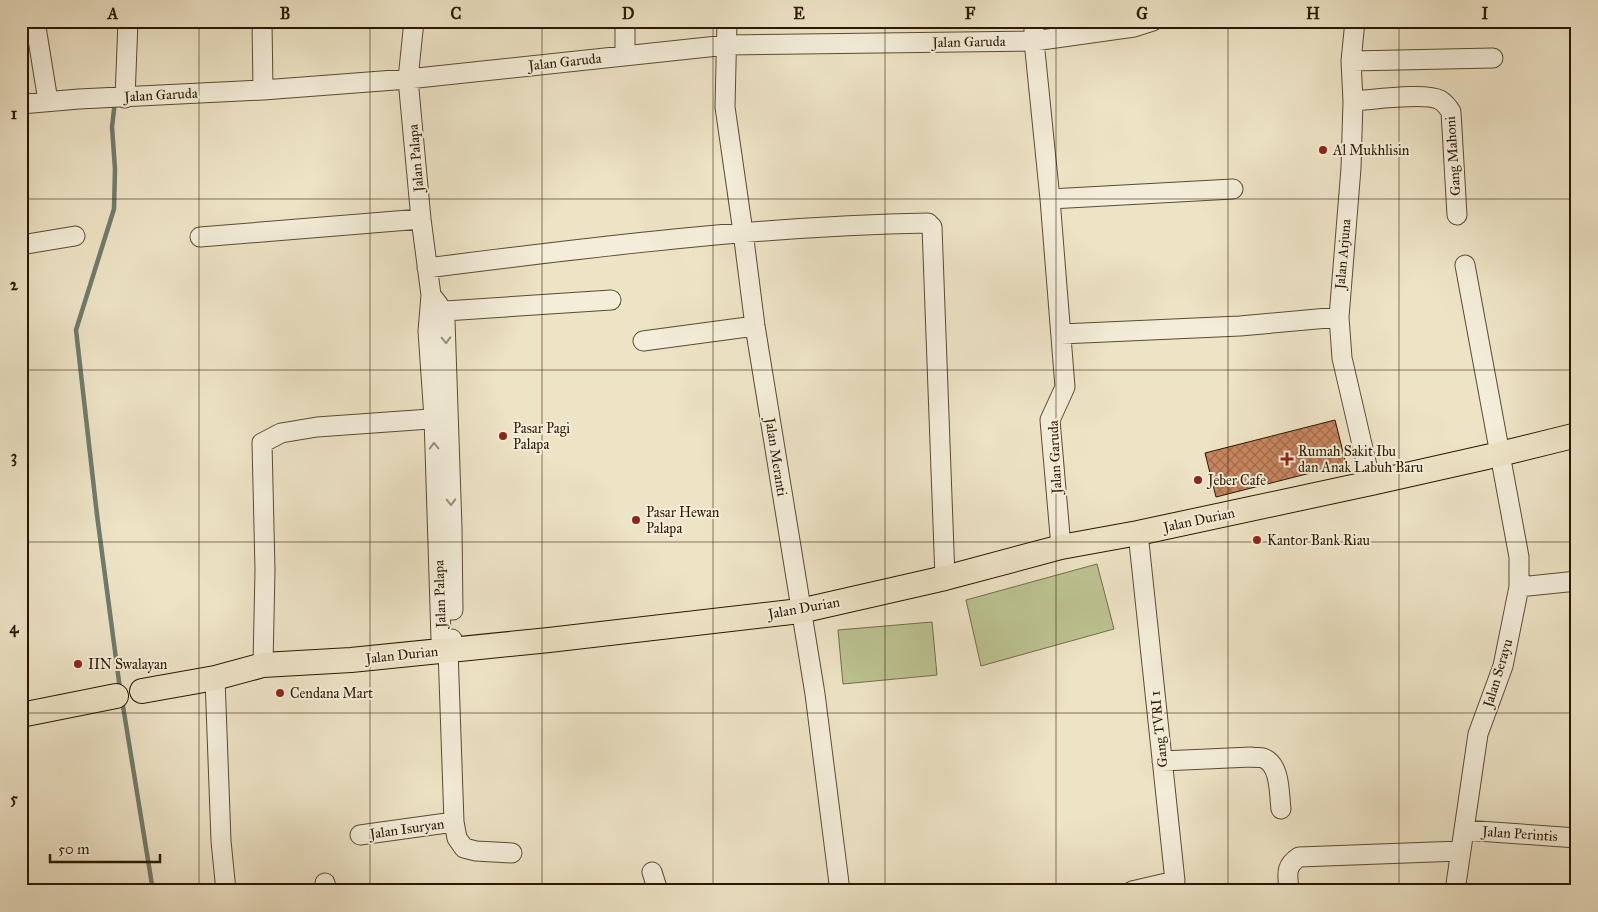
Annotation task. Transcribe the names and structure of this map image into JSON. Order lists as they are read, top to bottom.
{
  "streets": {
    "main road": ["Jalan Durian"],
    "street": [
      "Jalan Garuda",
      "Gang Mahoni",
      "Jalan Palapa",
      "Jalan Arjuna",
      "Jalan Meranti",
      "Jalan Serayu",
      "Gang TVRI 1",
      "Jalan Isuryan",
      "Jalan Perintis"
    ]
  },
  "crossings": [
    ["Jalan Garuda", "Jalan Palapa"],
    ["Jalan Garuda", "Jalan Meranti"],
    ["Jalan Garuda", "Jalan Durian"],
    ["Gang Mahoni", "Jalan Arjuna"],
    ["Jalan Palapa", "Jalan Durian"],
    ["Jalan Palapa", "Jalan Isuryan"],
    ["Jalan Arjuna", "Jalan Durian"],
    ["Jalan Meranti", "Jalan Durian"],
    ["Jalan Durian", "Jalan Serayu"],
    ["Jalan Durian", "Gang TVRI 1"],
    ["Jalan Serayu", "Jalan Perintis"]
  ],
  "places": {
    "other": [
      "Al Mukhlisin",
      "Pasar Pagi Palapa",
      "Jeber Cafe",
      "Pasar Hewan Palapa",
      "Kantor Bank Riau",
      "IIN Swalayan",
      "Cendana Mart"
    ],
    "health": ["Rumah Sakit Ibu dan Anak Labuh Baru"]
  },
  "scale_bar": "50 m",
  "grid": {
    "columns": [
      "A",
      "B",
      "C",
      "D",
      "E",
      "F",
      "G",
      "H",
      "I"
    ],
    "rows": [
      "1",
      "2",
      "3",
      "4",
      "5"
    ]
  }
}
